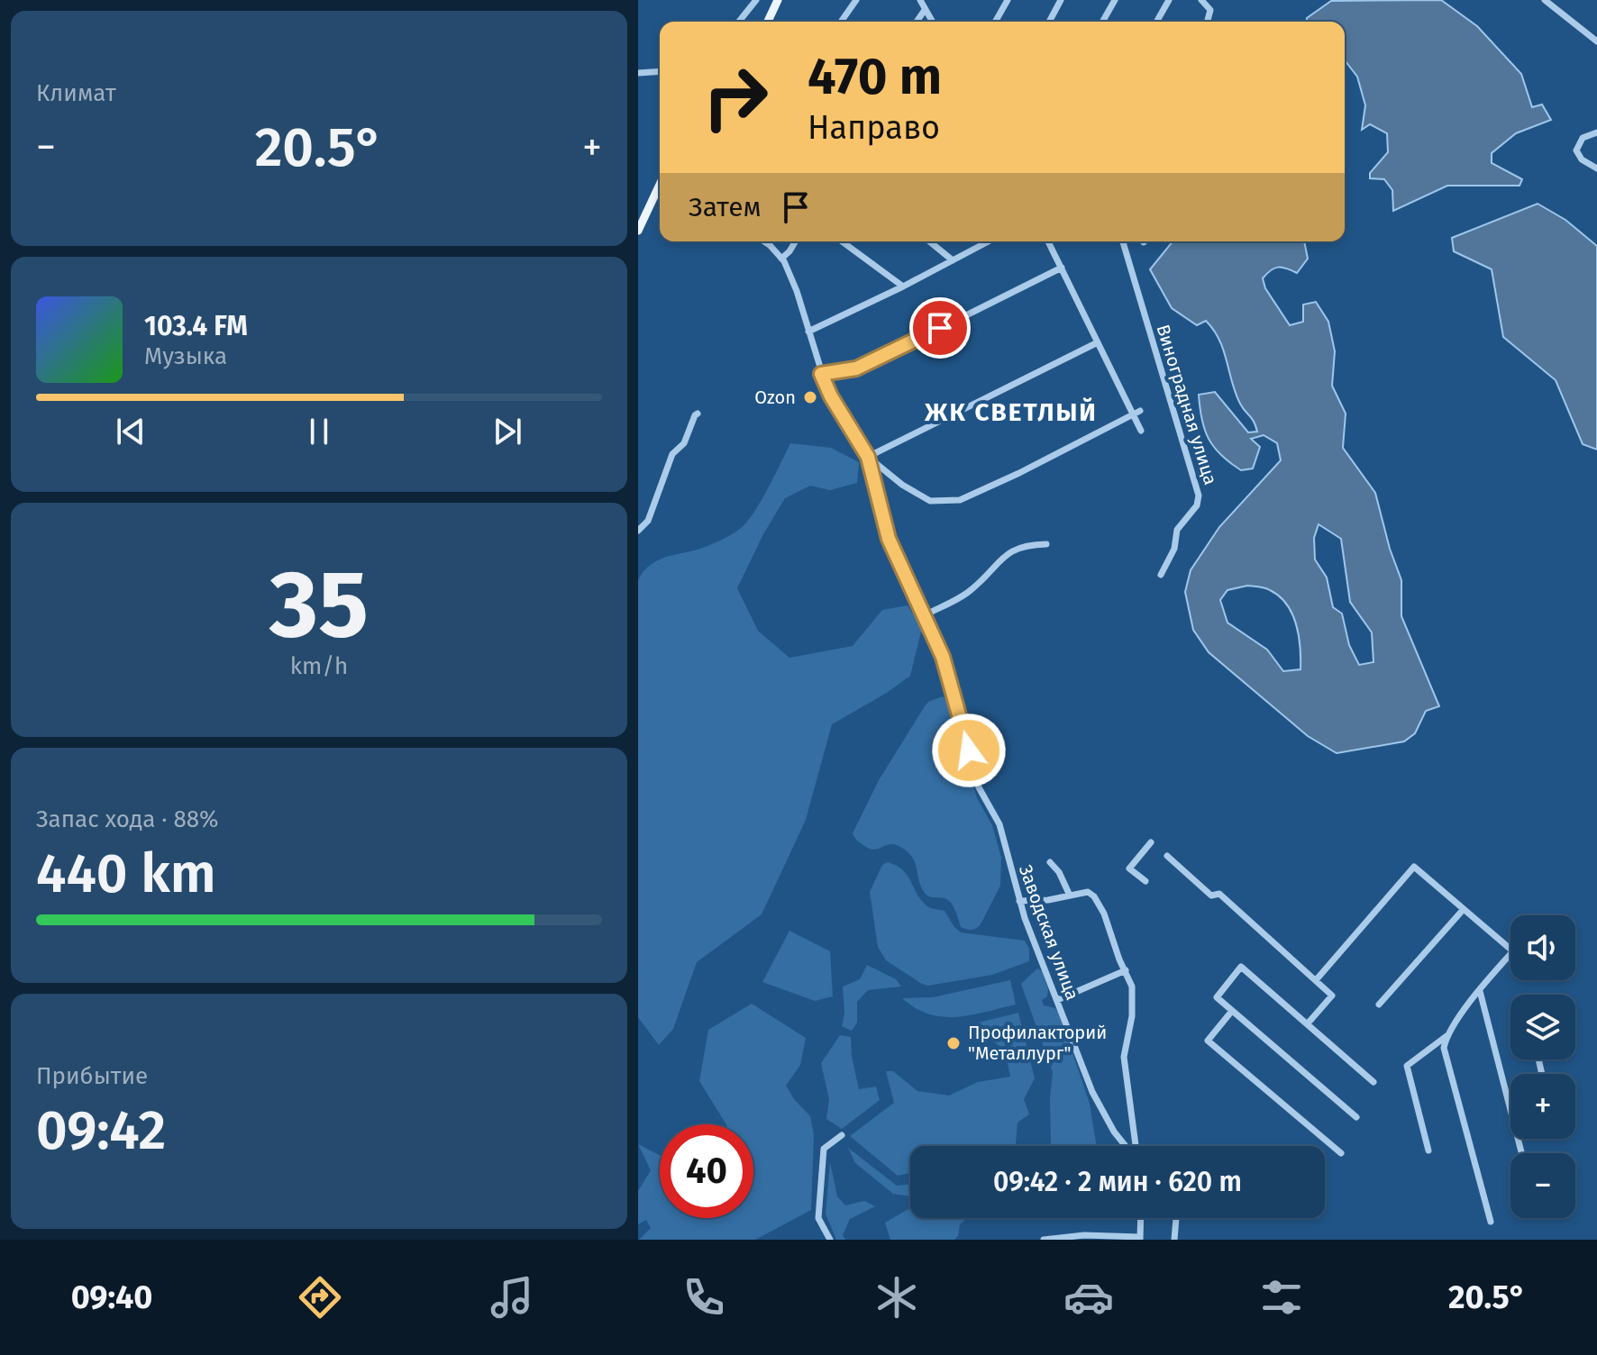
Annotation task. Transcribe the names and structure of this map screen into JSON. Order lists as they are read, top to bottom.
{
  "streets": {
    "street": ["Виноградная улица", "Заводская улица"]
  },
  "districts": ["ЖК СВЕТЛЫЙ"],
  "places": ["Ozon", "Профилакторий \"Металлург\""],
  "page": {
    "tile": [
      "Климат",
      ["35", "km/h"],
      ["Запас хода · 88%", "440 km"],
      ["Прибытие", "09:42"]
    ],
    "turn": ["470 m", "Направо"],
    "heat": ["−", "20.5°", "+"],
    "then": "Затем",
    "song": ["103.4 FM", "Музыка"],
    "map_buttons": ["+", "−"],
    "limit": "40",
    "trip": "09:42 · 2 мин · 620 m",
    "tabs": ["09:40", "20.5°"]
  }
}
